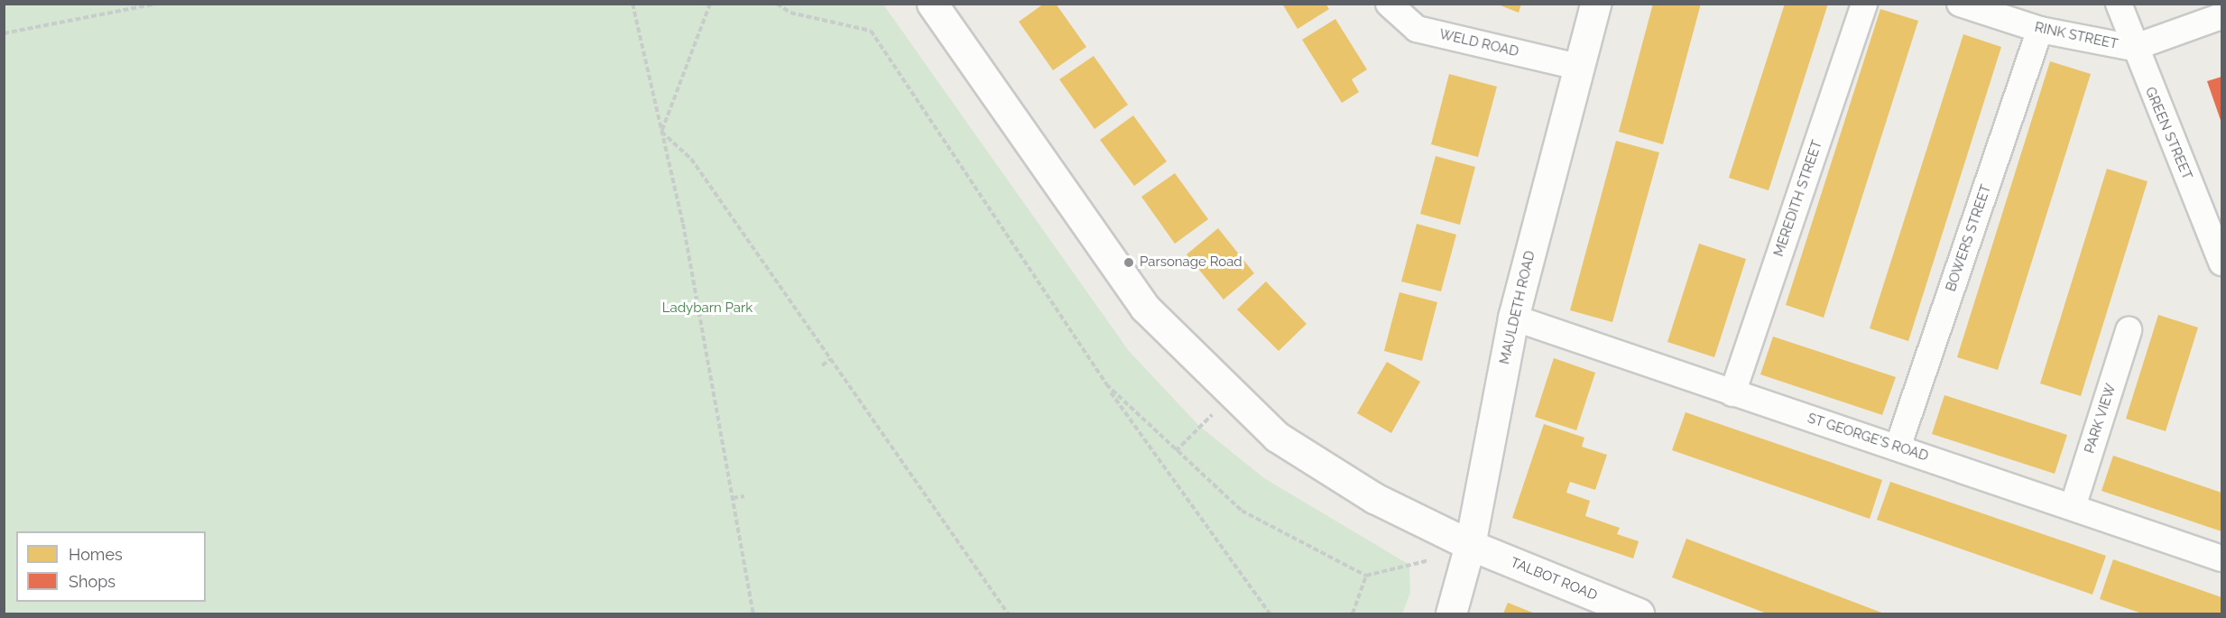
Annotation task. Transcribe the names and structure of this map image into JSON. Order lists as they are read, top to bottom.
{
  "streets": {
    "street": [
      "RINK STREET",
      "WELD ROAD",
      "GREEN STREET",
      "MEREDITH STREET",
      "BOWERS STREET",
      "MAULDETH ROAD",
      "PARK VIEW",
      "ST GEORGE'S ROAD",
      "TALBOT ROAD"
    ]
  },
  "crossings": [
    ["RINK STREET", "GREEN STREET"],
    ["RINK STREET", "BOWERS STREET"],
    ["WELD ROAD", "MAULDETH ROAD"],
    ["MEREDITH STREET", "ST GEORGE'S ROAD"],
    ["BOWERS STREET", "ST GEORGE'S ROAD"],
    ["MAULDETH ROAD", "ST GEORGE'S ROAD"],
    ["MAULDETH ROAD", "TALBOT ROAD"],
    ["PARK VIEW", "ST GEORGE'S ROAD"]
  ],
  "parks": ["Ladybarn Park"],
  "places": ["Parsonage Road"],
  "legend": ["Homes", "Shops"]
}
